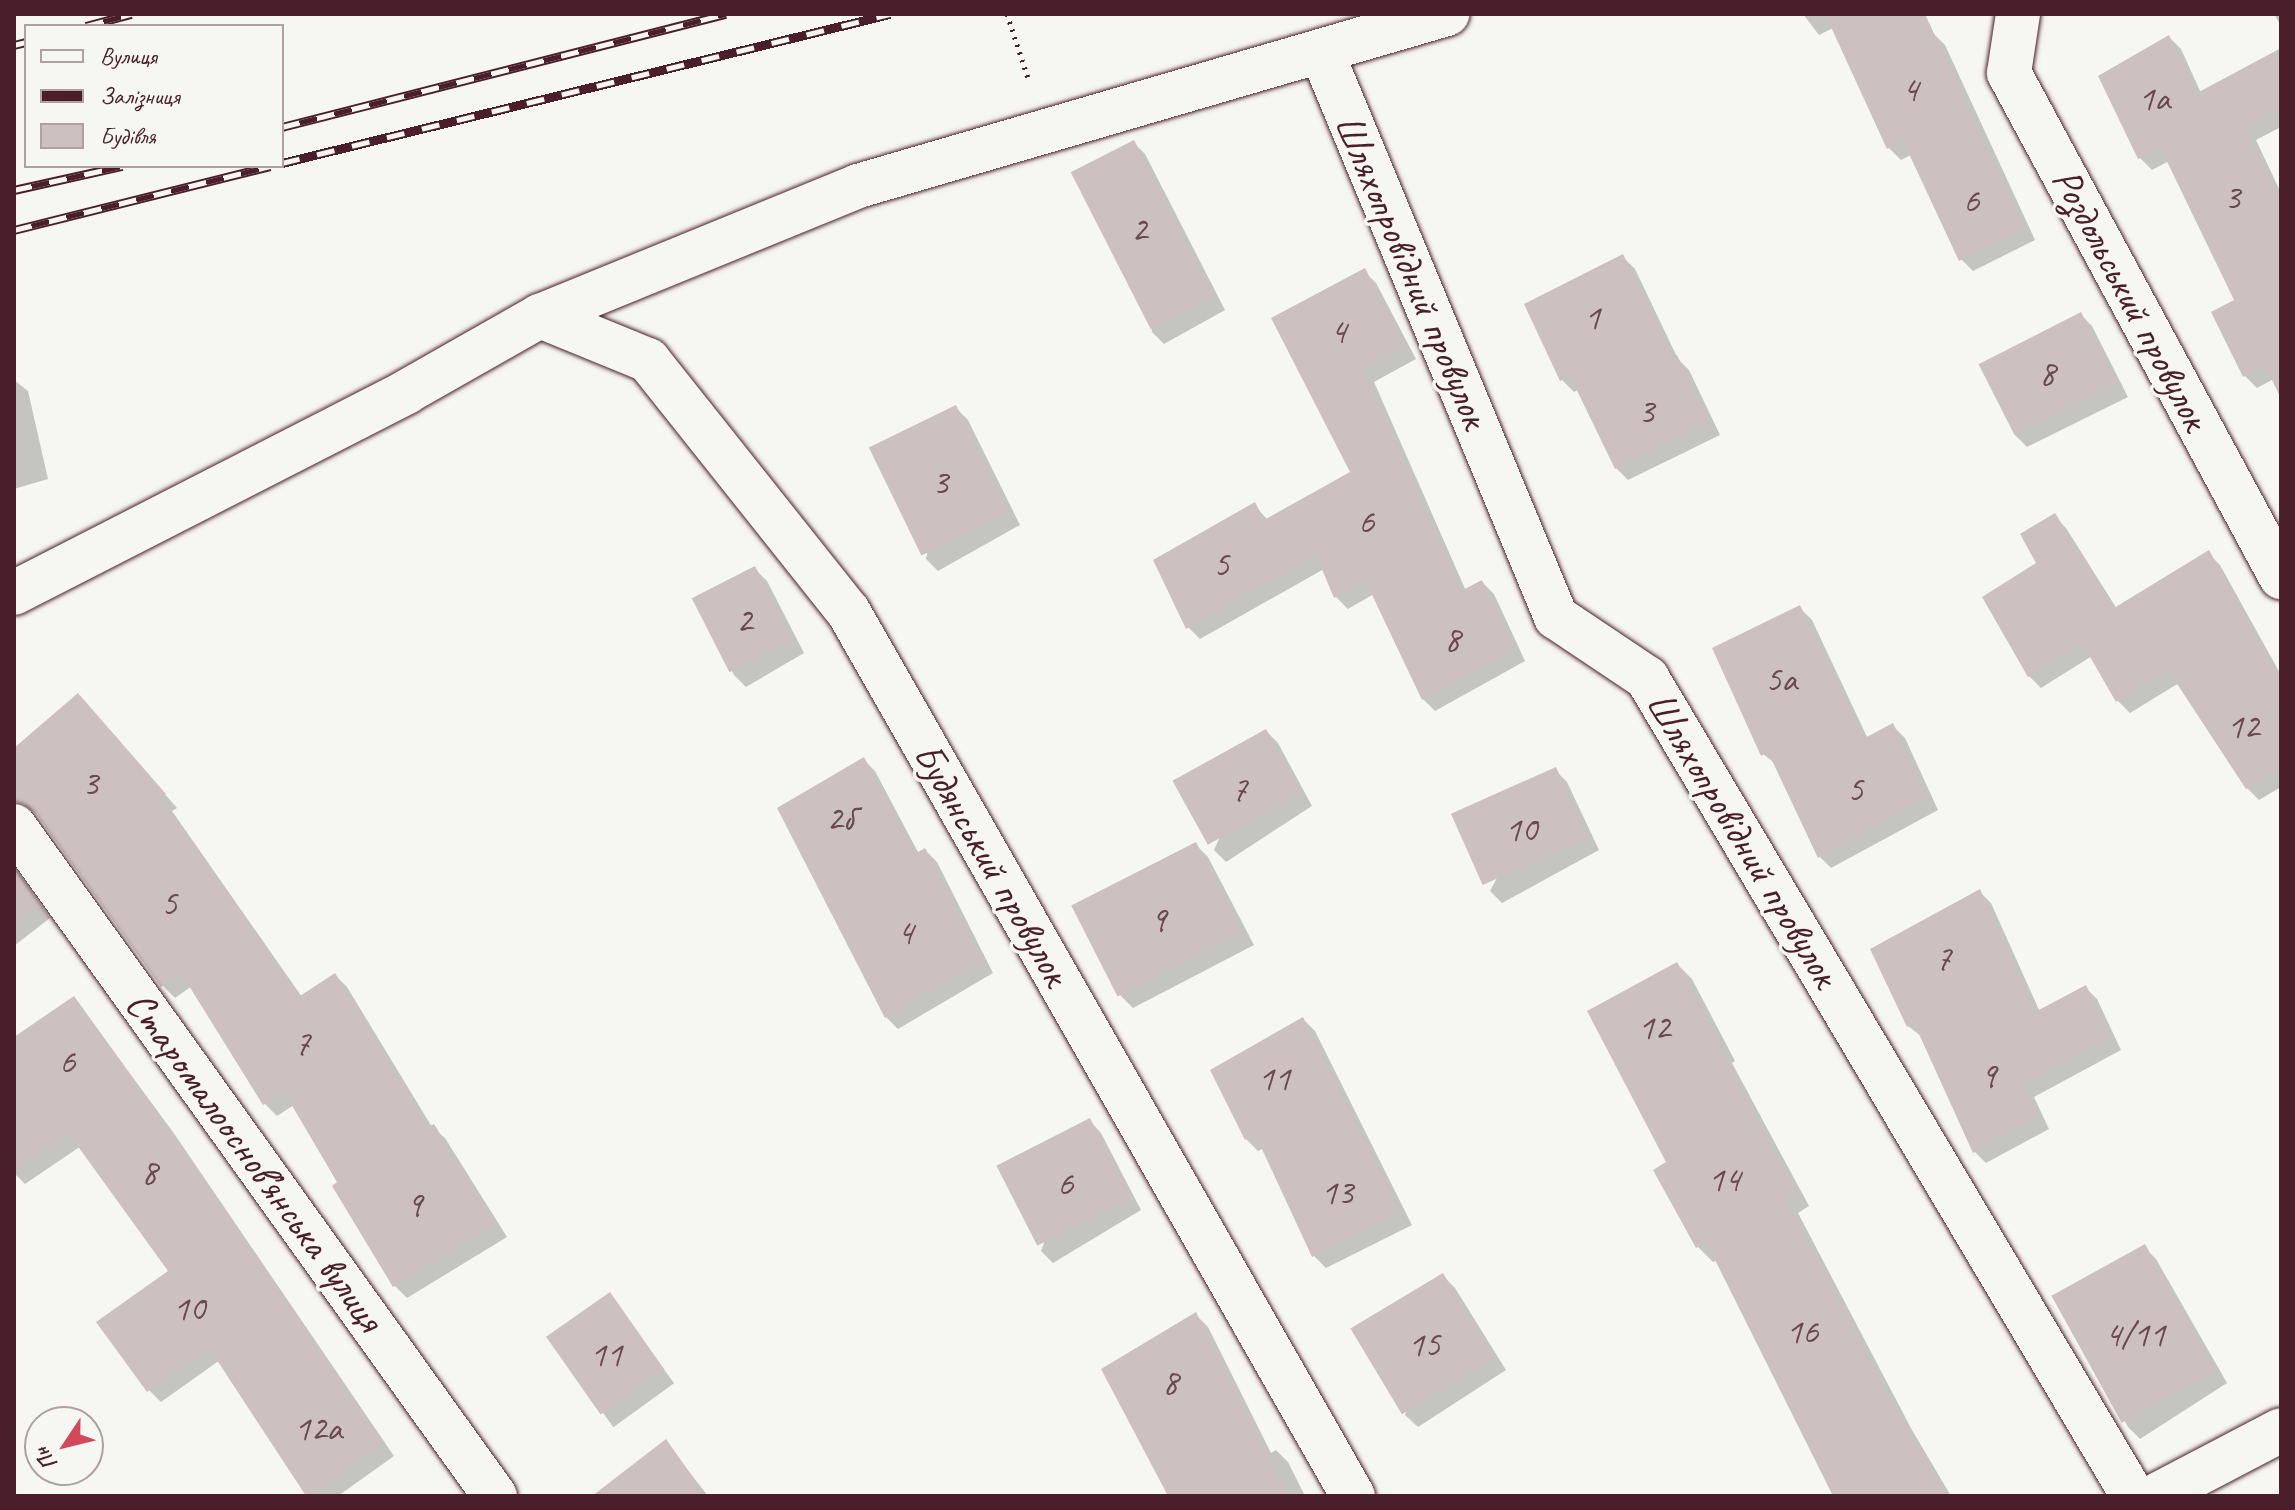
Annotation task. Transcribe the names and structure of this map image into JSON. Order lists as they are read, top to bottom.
{
  "streets": {
    "street": [
      "Шляхопровідний провулок",
      "Роздольський провулок",
      "Будянський провулок",
      "Старомалооснов’янська вулиця"
    ]
  },
  "house_numbers": [
    "4",
    "1а",
    "3",
    "6",
    "2",
    "1",
    "4",
    "8",
    "3",
    "3",
    "6",
    "5",
    "2",
    "8",
    "5а",
    "12",
    "3",
    "7",
    "5",
    "2б",
    "10",
    "5",
    "9",
    "4",
    "7",
    "12",
    "7",
    "6",
    "9",
    "11",
    "8",
    "14",
    "6",
    "13",
    "9",
    "10",
    "16",
    "4/11",
    "15",
    "11",
    "8",
    "12а"
  ],
  "legend": ["Вулиця", "Залізниця", "Будівля"],
  "north": "bottom left"
}
